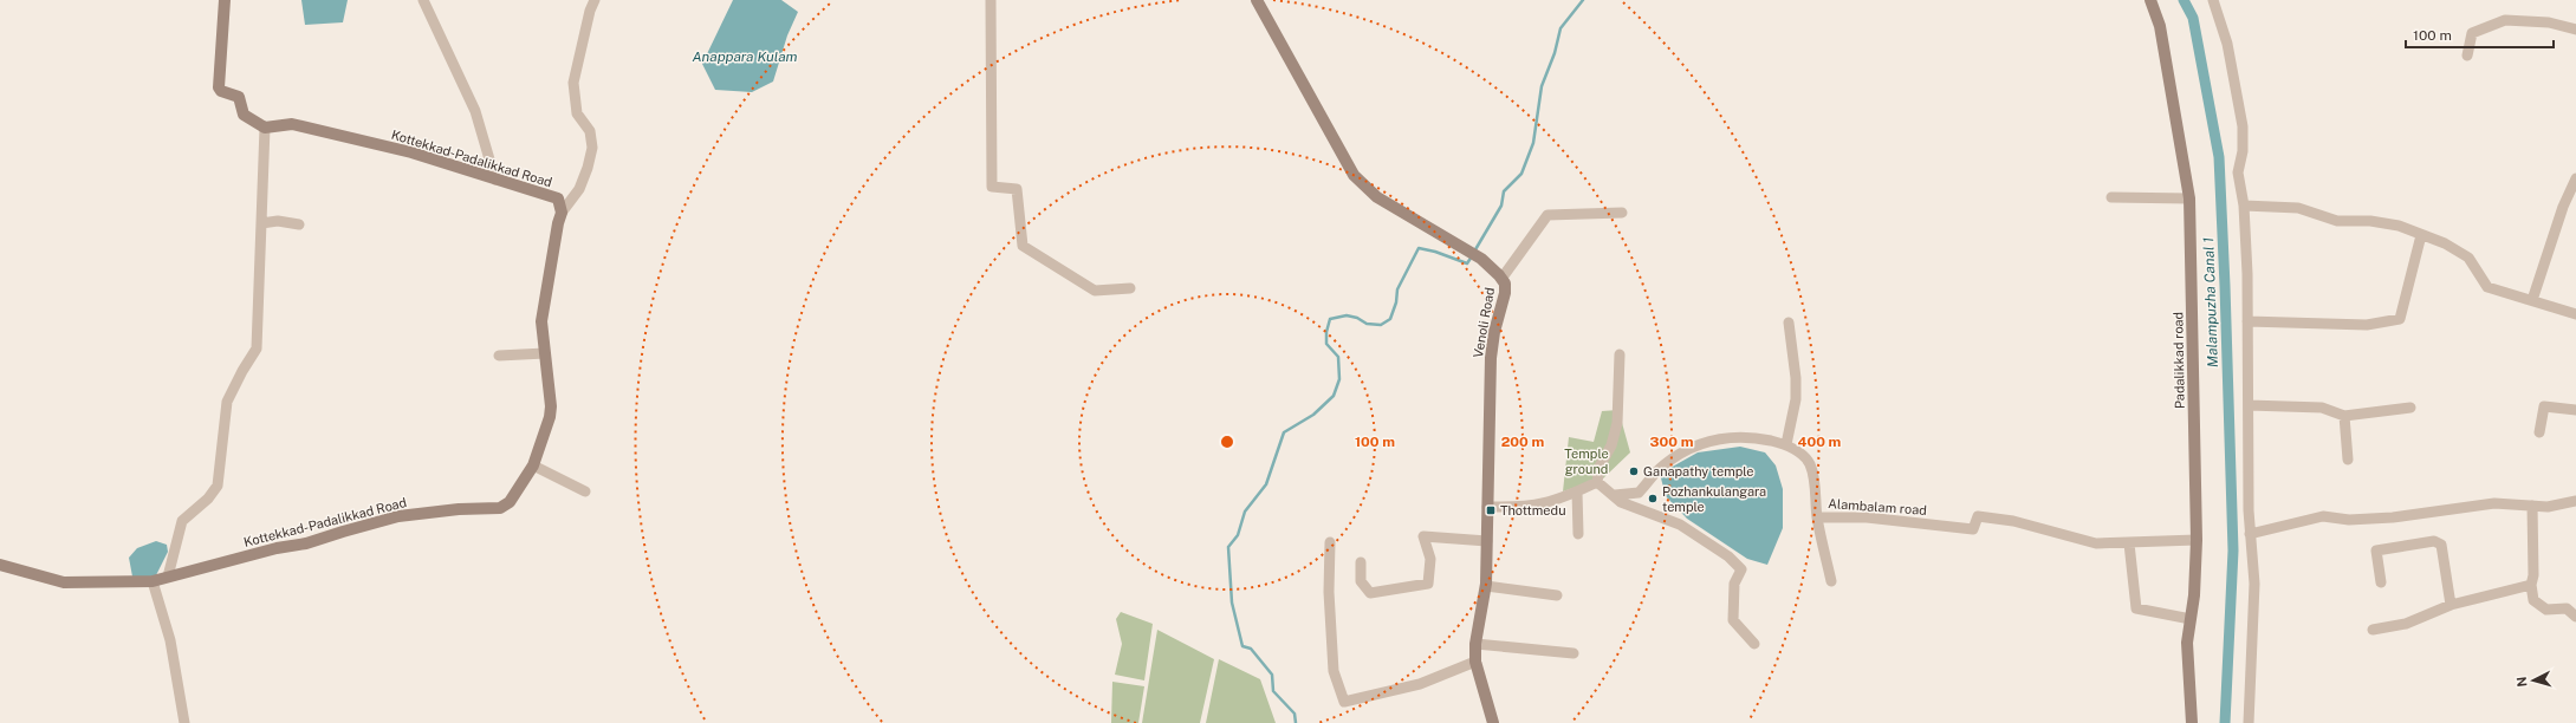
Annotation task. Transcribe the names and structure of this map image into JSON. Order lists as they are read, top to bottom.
{
  "streets": {
    "street": [
      "Kottekkad-Padalikkad Road",
      "Venoli Road",
      "Padalikkad road",
      "Alambalam road"
    ]
  },
  "crossings": [
    ["Padalikkad road", "Alambalam road"]
  ],
  "water": ["Anappara Kulam", "Malampuzha Canal 1"],
  "parks": ["Temple ground"],
  "places": {
    "other": ["Ganapathy temple", "Pozhankulangara temple"],
    "transit": ["Thottmedu"]
  },
  "scale_bar": "100 m",
  "north": "left",
  "rings": [
    "100 m",
    "200 m",
    "300 m",
    "400 m"
  ]
}
